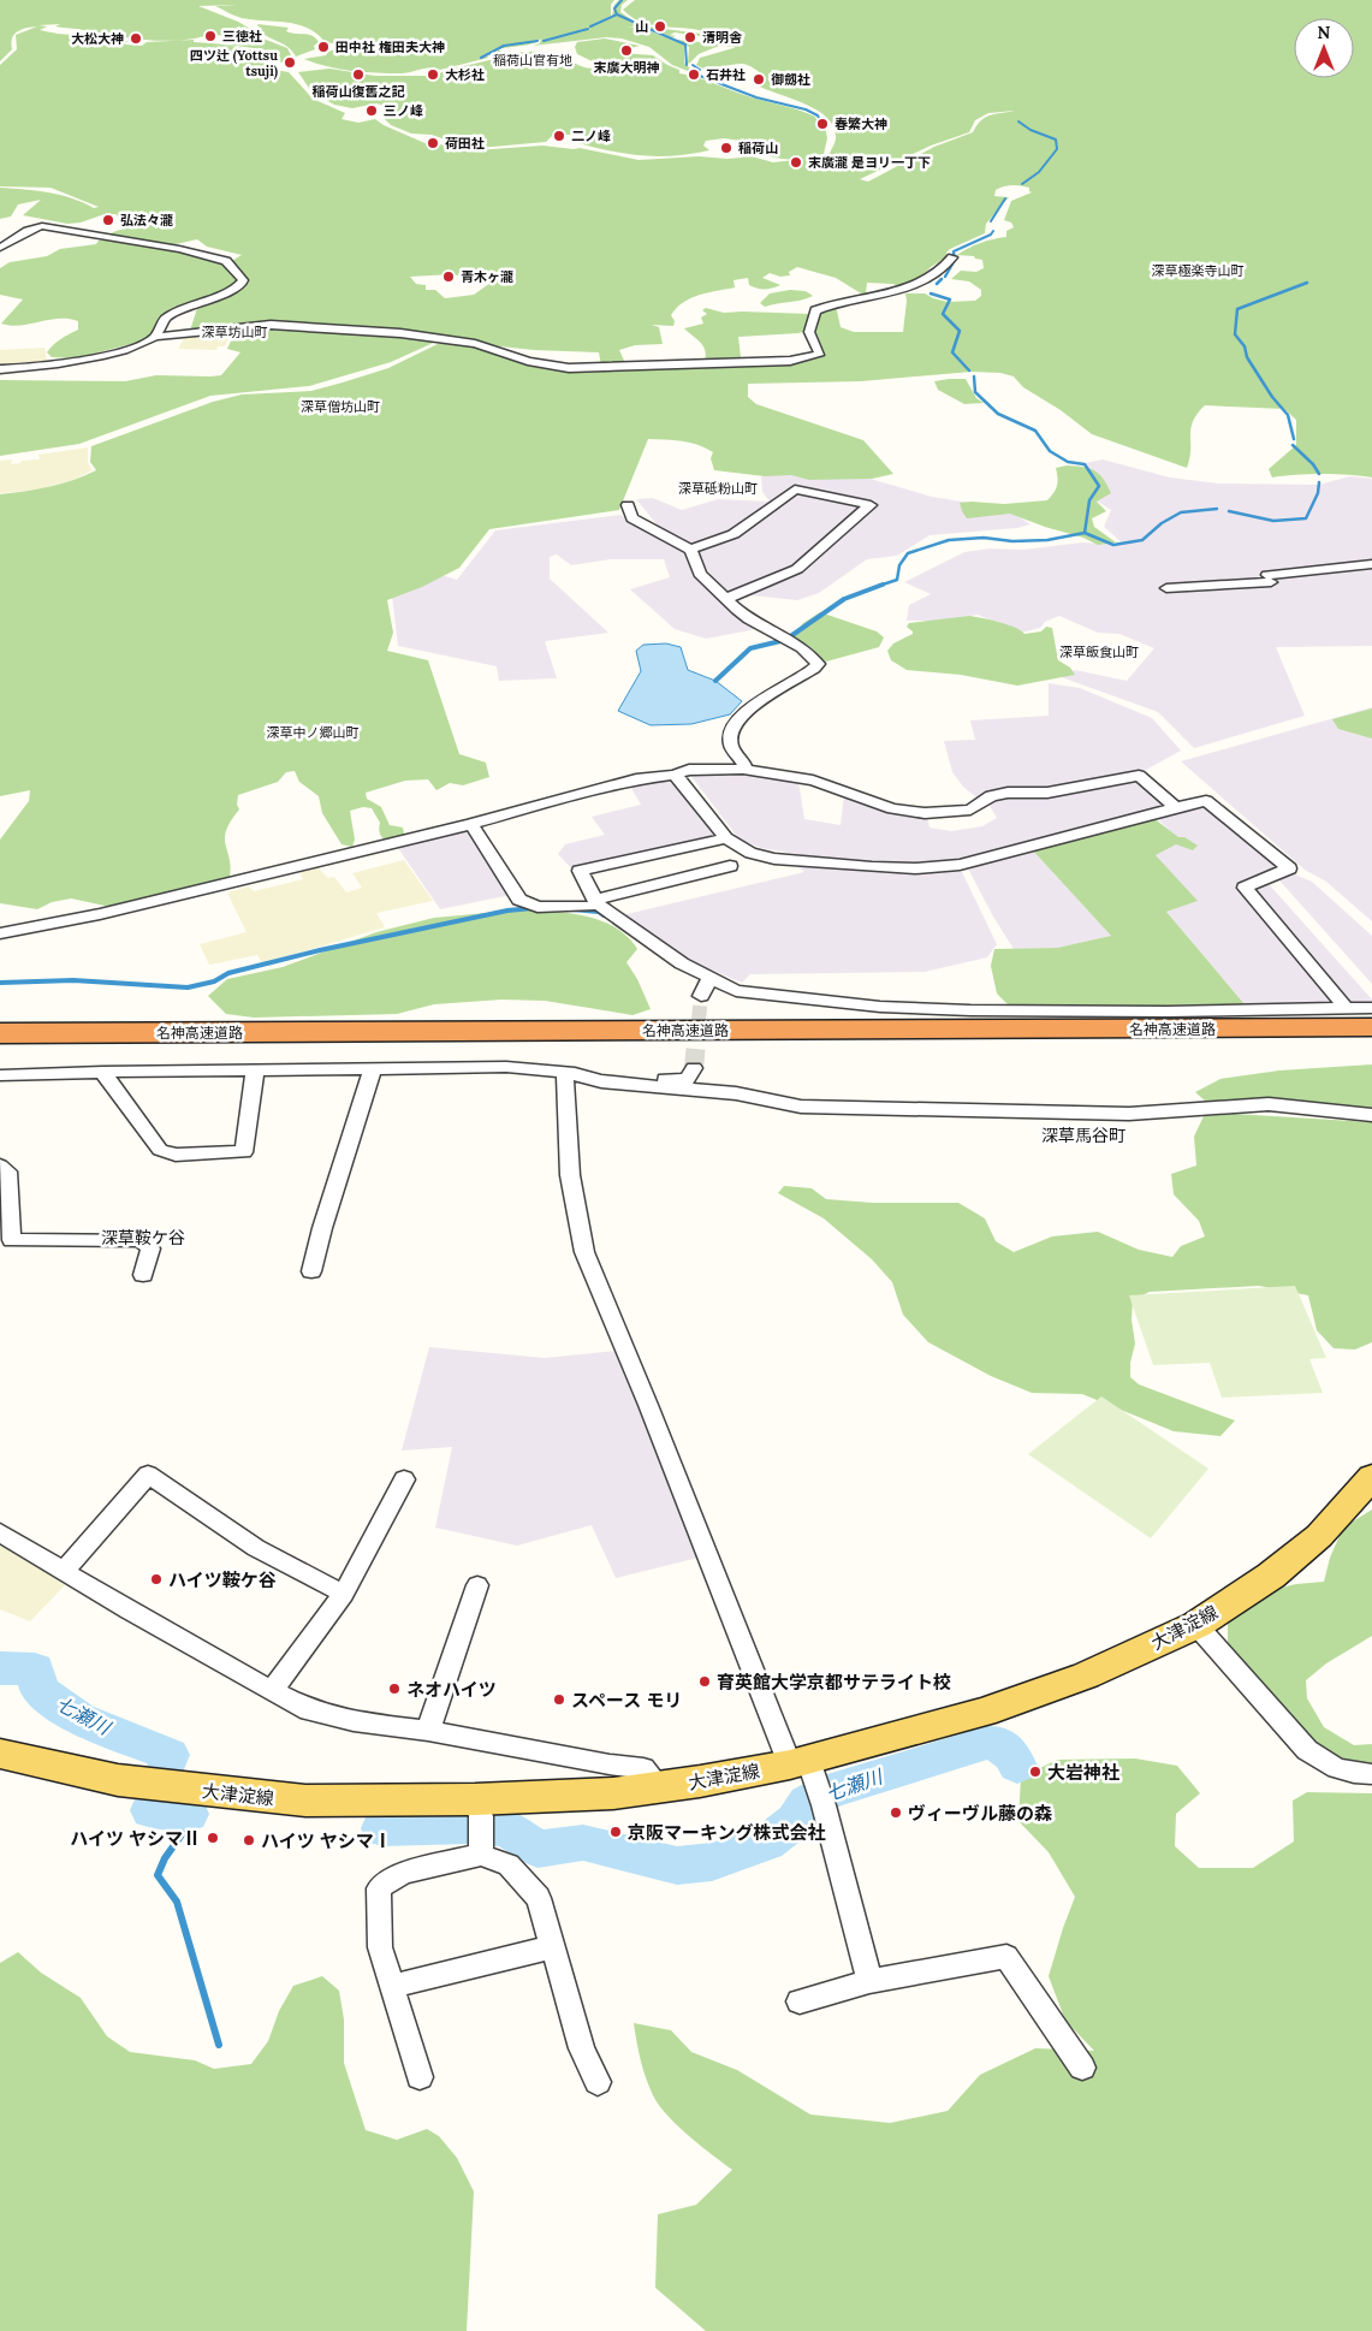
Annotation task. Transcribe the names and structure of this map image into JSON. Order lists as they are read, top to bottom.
{
  "streets": {
    "highway": ["名神高速道路"],
    "main road": ["大津淀線"]
  },
  "districts": [
    "稲荷山官有地",
    "深草極楽寺山町",
    "深草坊山町",
    "深草僧坊山町",
    "深草砥粉山町",
    "深草飯食山町",
    "深草中ノ郷山町",
    "深草馬谷町",
    "深草鞍ケ谷"
  ],
  "water": ["七瀬川"],
  "places": [
    "山",
    "三徳社",
    "清明舎",
    "大松大神",
    "田中社 権田夫大神",
    "末廣大明神",
    "四ツ辻 (Yottsu tsuji)",
    "稲荷山復舊之記",
    "大杉社",
    "石井社",
    "御劔社",
    "三ノ峰",
    "春繁大神",
    "二ノ峰",
    "荷田社",
    "稲荷山",
    "末廣瀧 是ヨリ一丁下",
    "弘法々瀧",
    "青木ヶ瀧",
    "ハイツ鞍ケ谷",
    "育英館大学京都サテライト校",
    "ネオハイツ",
    "スペース モリ",
    "大岩神社",
    "ヴィーヴル藤の森",
    "京阪マーキング株式会社",
    "ハイツ ヤシマⅡ",
    "ハイツ ヤシマⅠ"
  ],
  "north": "top"
}
